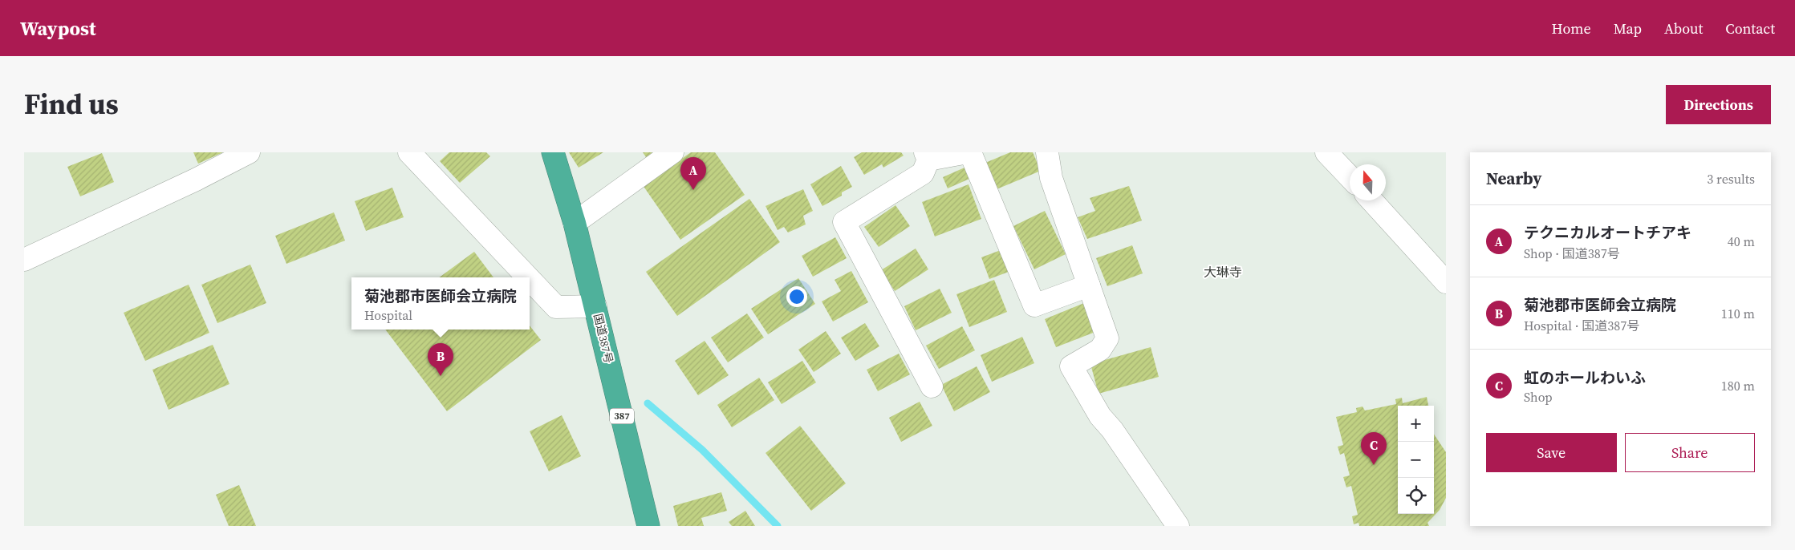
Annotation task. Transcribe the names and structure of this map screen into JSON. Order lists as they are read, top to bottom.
{
  "streets": {
    "highway": ["国道387号", "387"]
  },
  "districts": ["大琳寺"],
  "north": "top",
  "page": {
    "header": "Waypost",
    "nav": [
      "Home",
      "Map",
      "About",
      "Contact"
    ],
    "title": "Find us",
    "buttons": [
      "Directions",
      ["Save", "Share"]
    ],
    "heading": ["Nearby", "3 results"],
    "pins": ["A", "B", "C"],
    "list": [
      {
        "mark": "A",
        "name": "テクニカルオートチアキ",
        "note": "Shop · 国道387号",
        "value": "40 m"
      },
      {
        "mark": "B",
        "name": "菊池郡市医師会立病院",
        "note": "Hospital · 国道387号",
        "value": "110 m"
      },
      {
        "mark": "C",
        "name": "虹のホールわいふ",
        "note": "Shop",
        "value": "180 m"
      }
    ],
    "popup": ["菊池郡市医師会立病院", "Hospital"],
    "map_buttons": ["+", "−"]
  }
}
